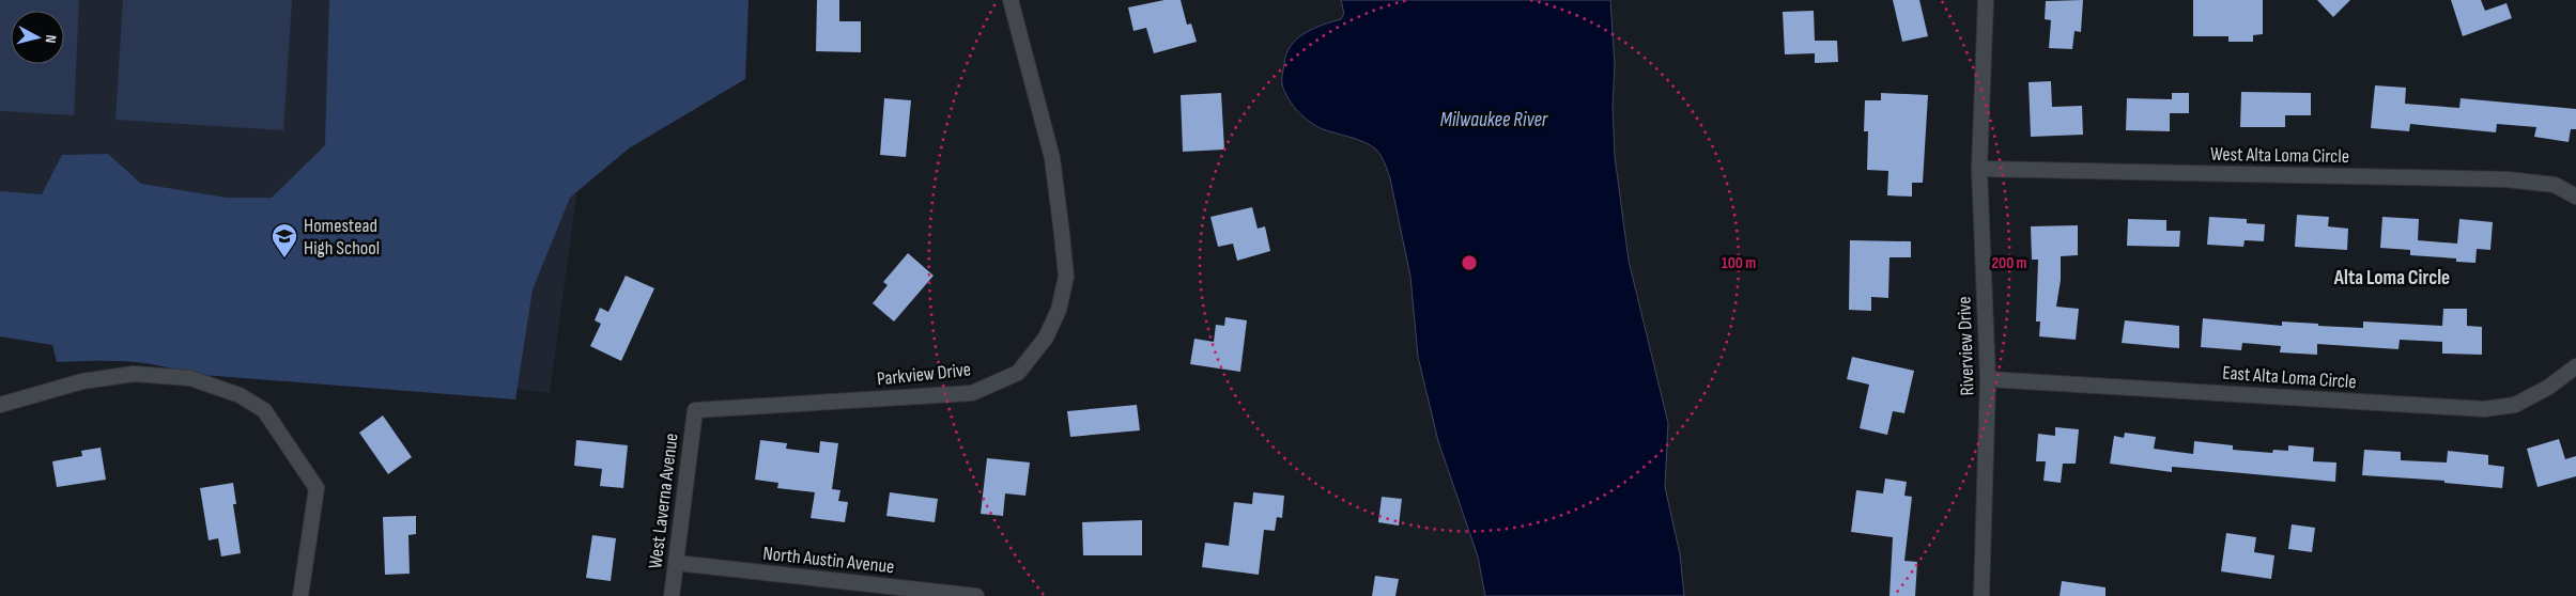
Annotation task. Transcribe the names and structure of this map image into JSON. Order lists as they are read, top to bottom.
{
  "streets": {
    "street": [
      "West Alta Loma Circle",
      "Riverview Drive",
      "Parkview Drive",
      "East Alta Loma Circle",
      "West Laverna Avenue",
      "North Austin Avenue"
    ]
  },
  "crossings": [
    ["West Alta Loma Circle", "Riverview Drive"],
    ["Riverview Drive", "East Alta Loma Circle"],
    ["Parkview Drive", "West Laverna Avenue"],
    ["West Laverna Avenue", "North Austin Avenue"]
  ],
  "districts": ["Alta Loma Circle"],
  "water": ["Milwaukee River"],
  "places": {
    "school or university": ["Homestead High School"]
  },
  "north": "right",
  "rings": ["100 m", "200 m"]
}
